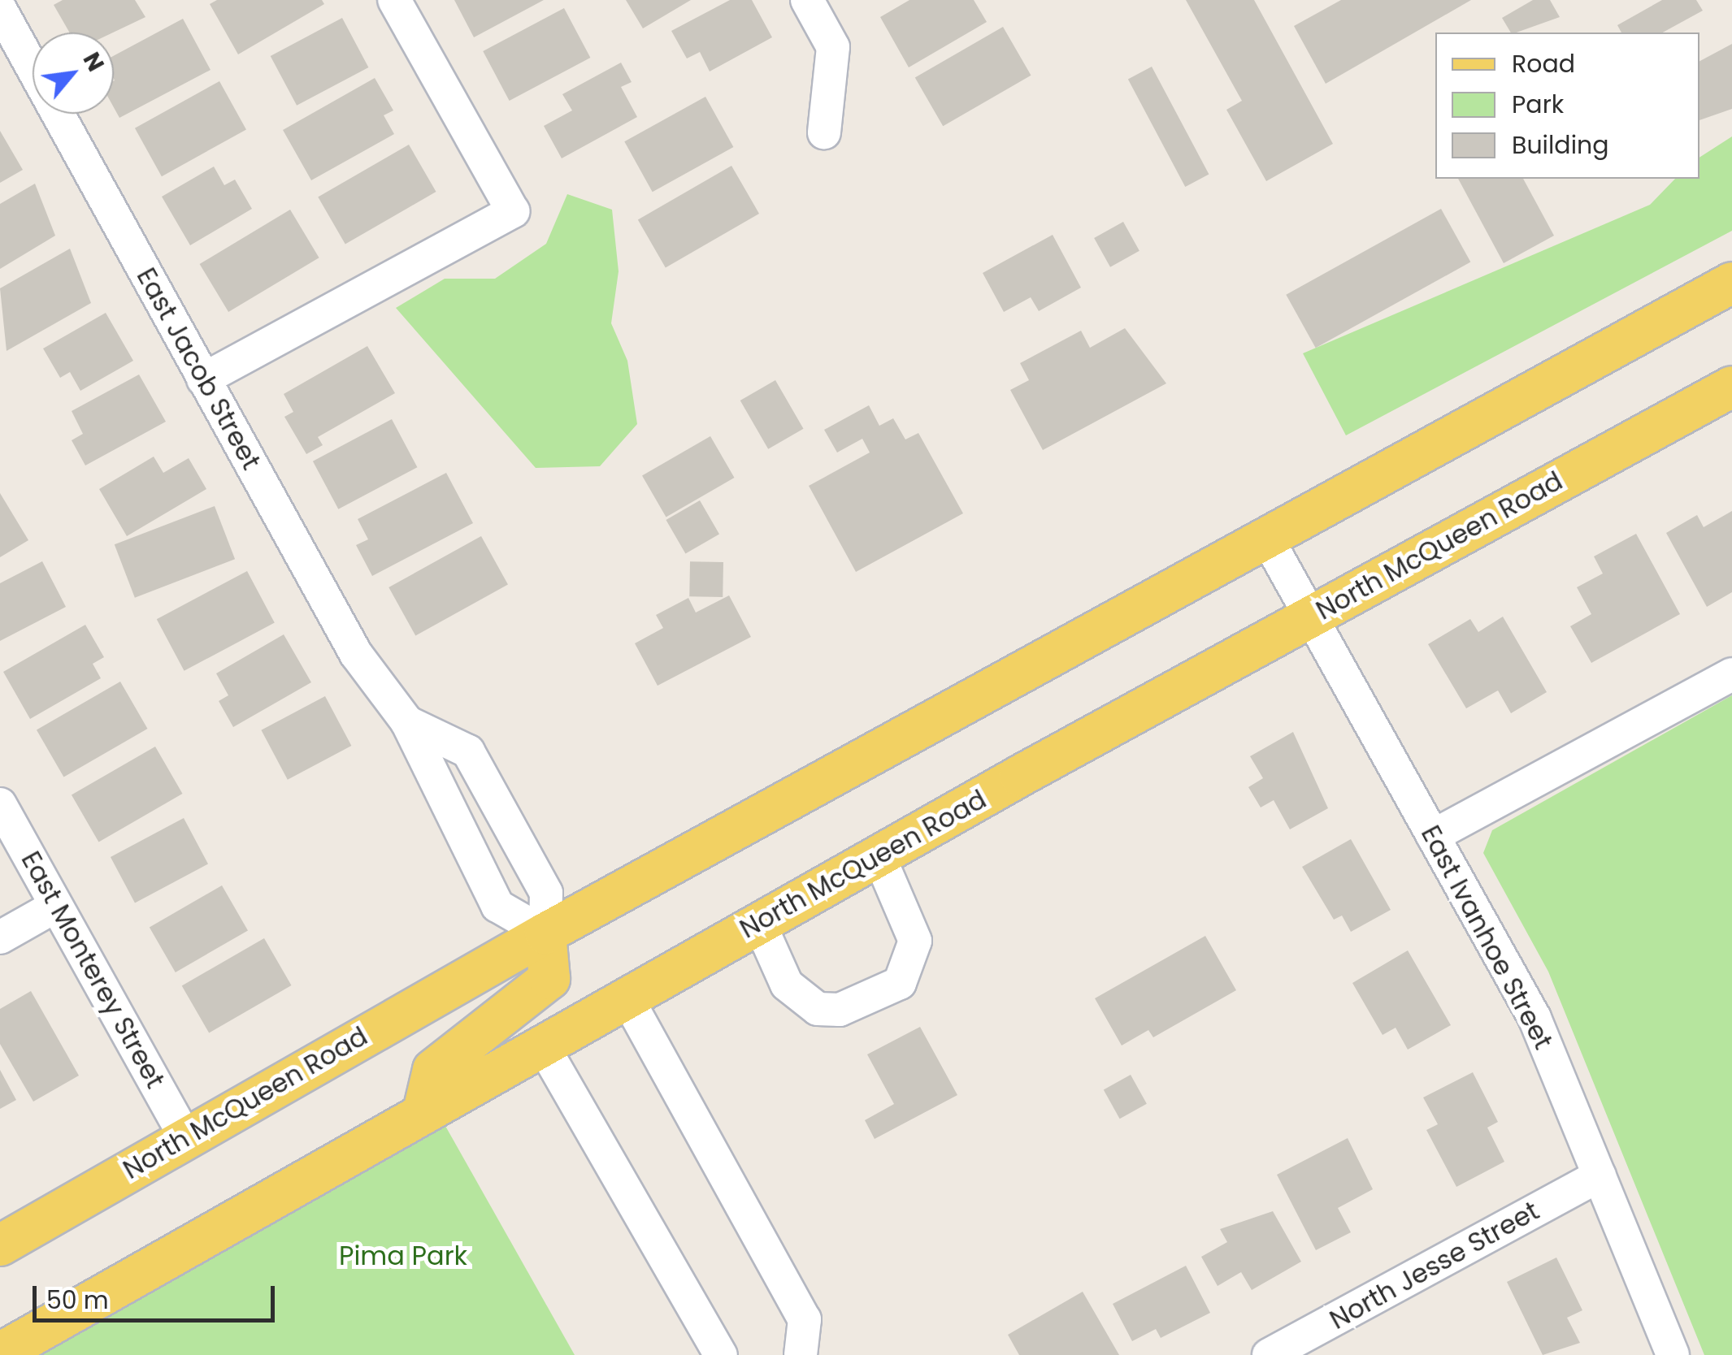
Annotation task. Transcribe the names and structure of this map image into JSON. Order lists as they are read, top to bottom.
{
  "streets": {
    "main road": ["North McQueen Road"],
    "street": [
      "East Jacob Street",
      "East Ivanhoe Street",
      "East Monterey Street",
      "North Jesse Street"
    ]
  },
  "crossings": [
    ["East Jacob Street", "North McQueen Road"],
    ["North McQueen Road", "East Ivanhoe Street"],
    ["North McQueen Road", "East Monterey Street"],
    ["East Ivanhoe Street", "North Jesse Street"]
  ],
  "parks": ["Pima Park"],
  "legend": ["Road", "Park", "Building"],
  "scale_bar": "50 m",
  "north": "top right"
}
